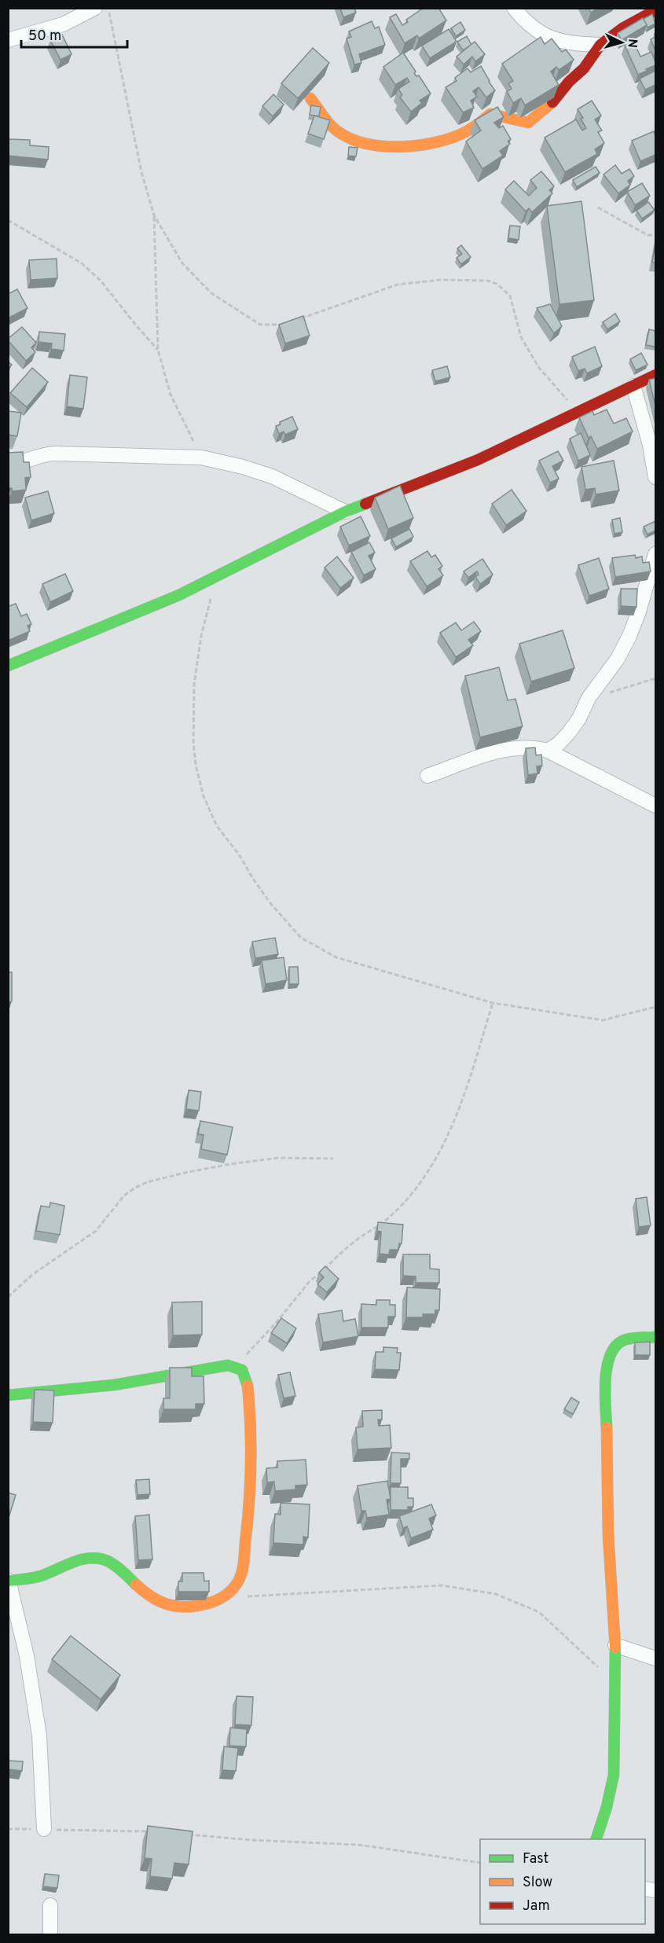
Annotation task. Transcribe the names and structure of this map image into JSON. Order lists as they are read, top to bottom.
{
  "legend": ["Fast", "Slow", "Jam"],
  "scale_bar": "50 m",
  "north": "right"
}
